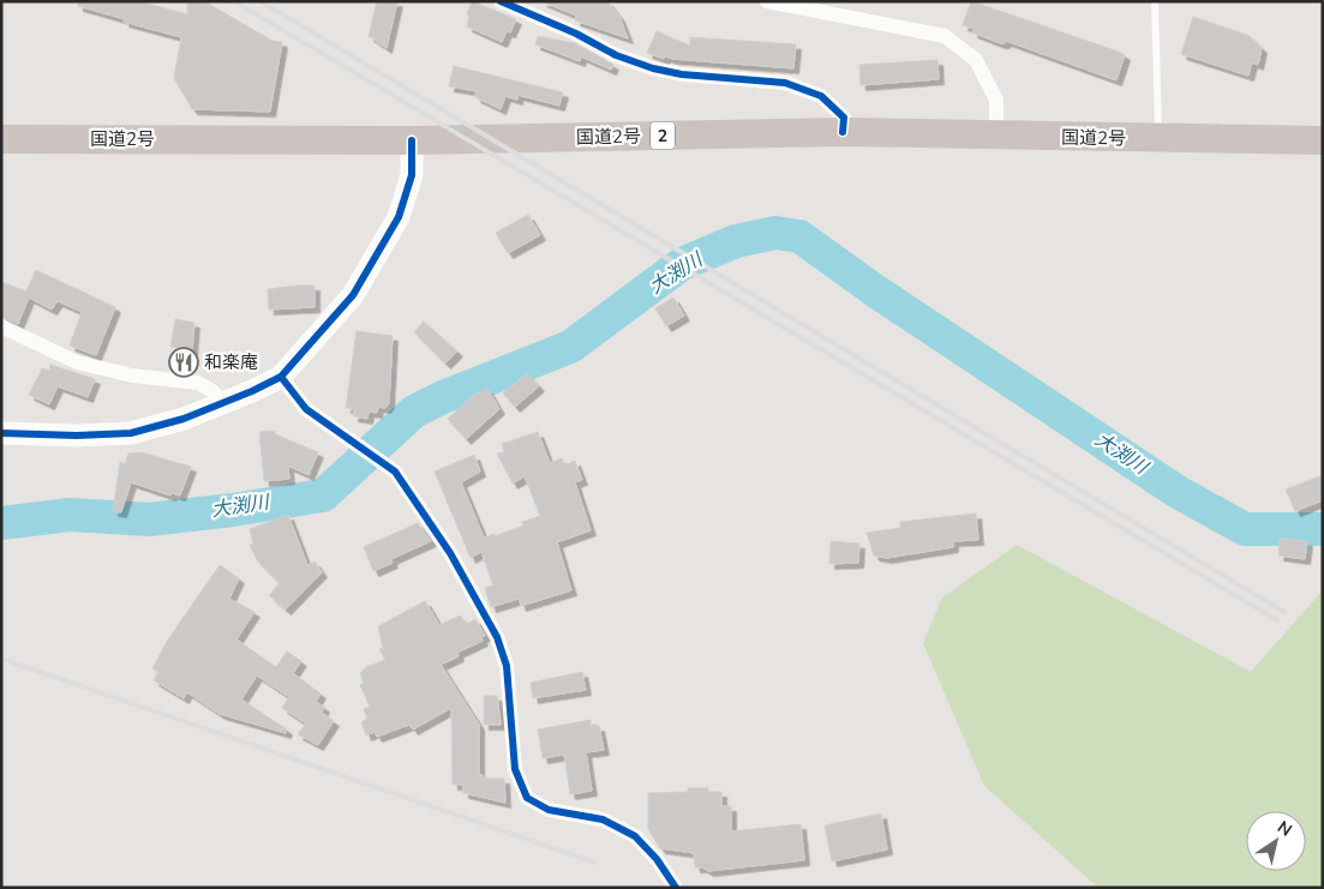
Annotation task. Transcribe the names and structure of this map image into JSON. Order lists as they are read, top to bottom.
{
  "streets": {
    "highway": ["2", "国道2号"]
  },
  "water": ["大渕川"],
  "places": {
    "restaurant": ["和楽庵"]
  },
  "north": "top right"
}
